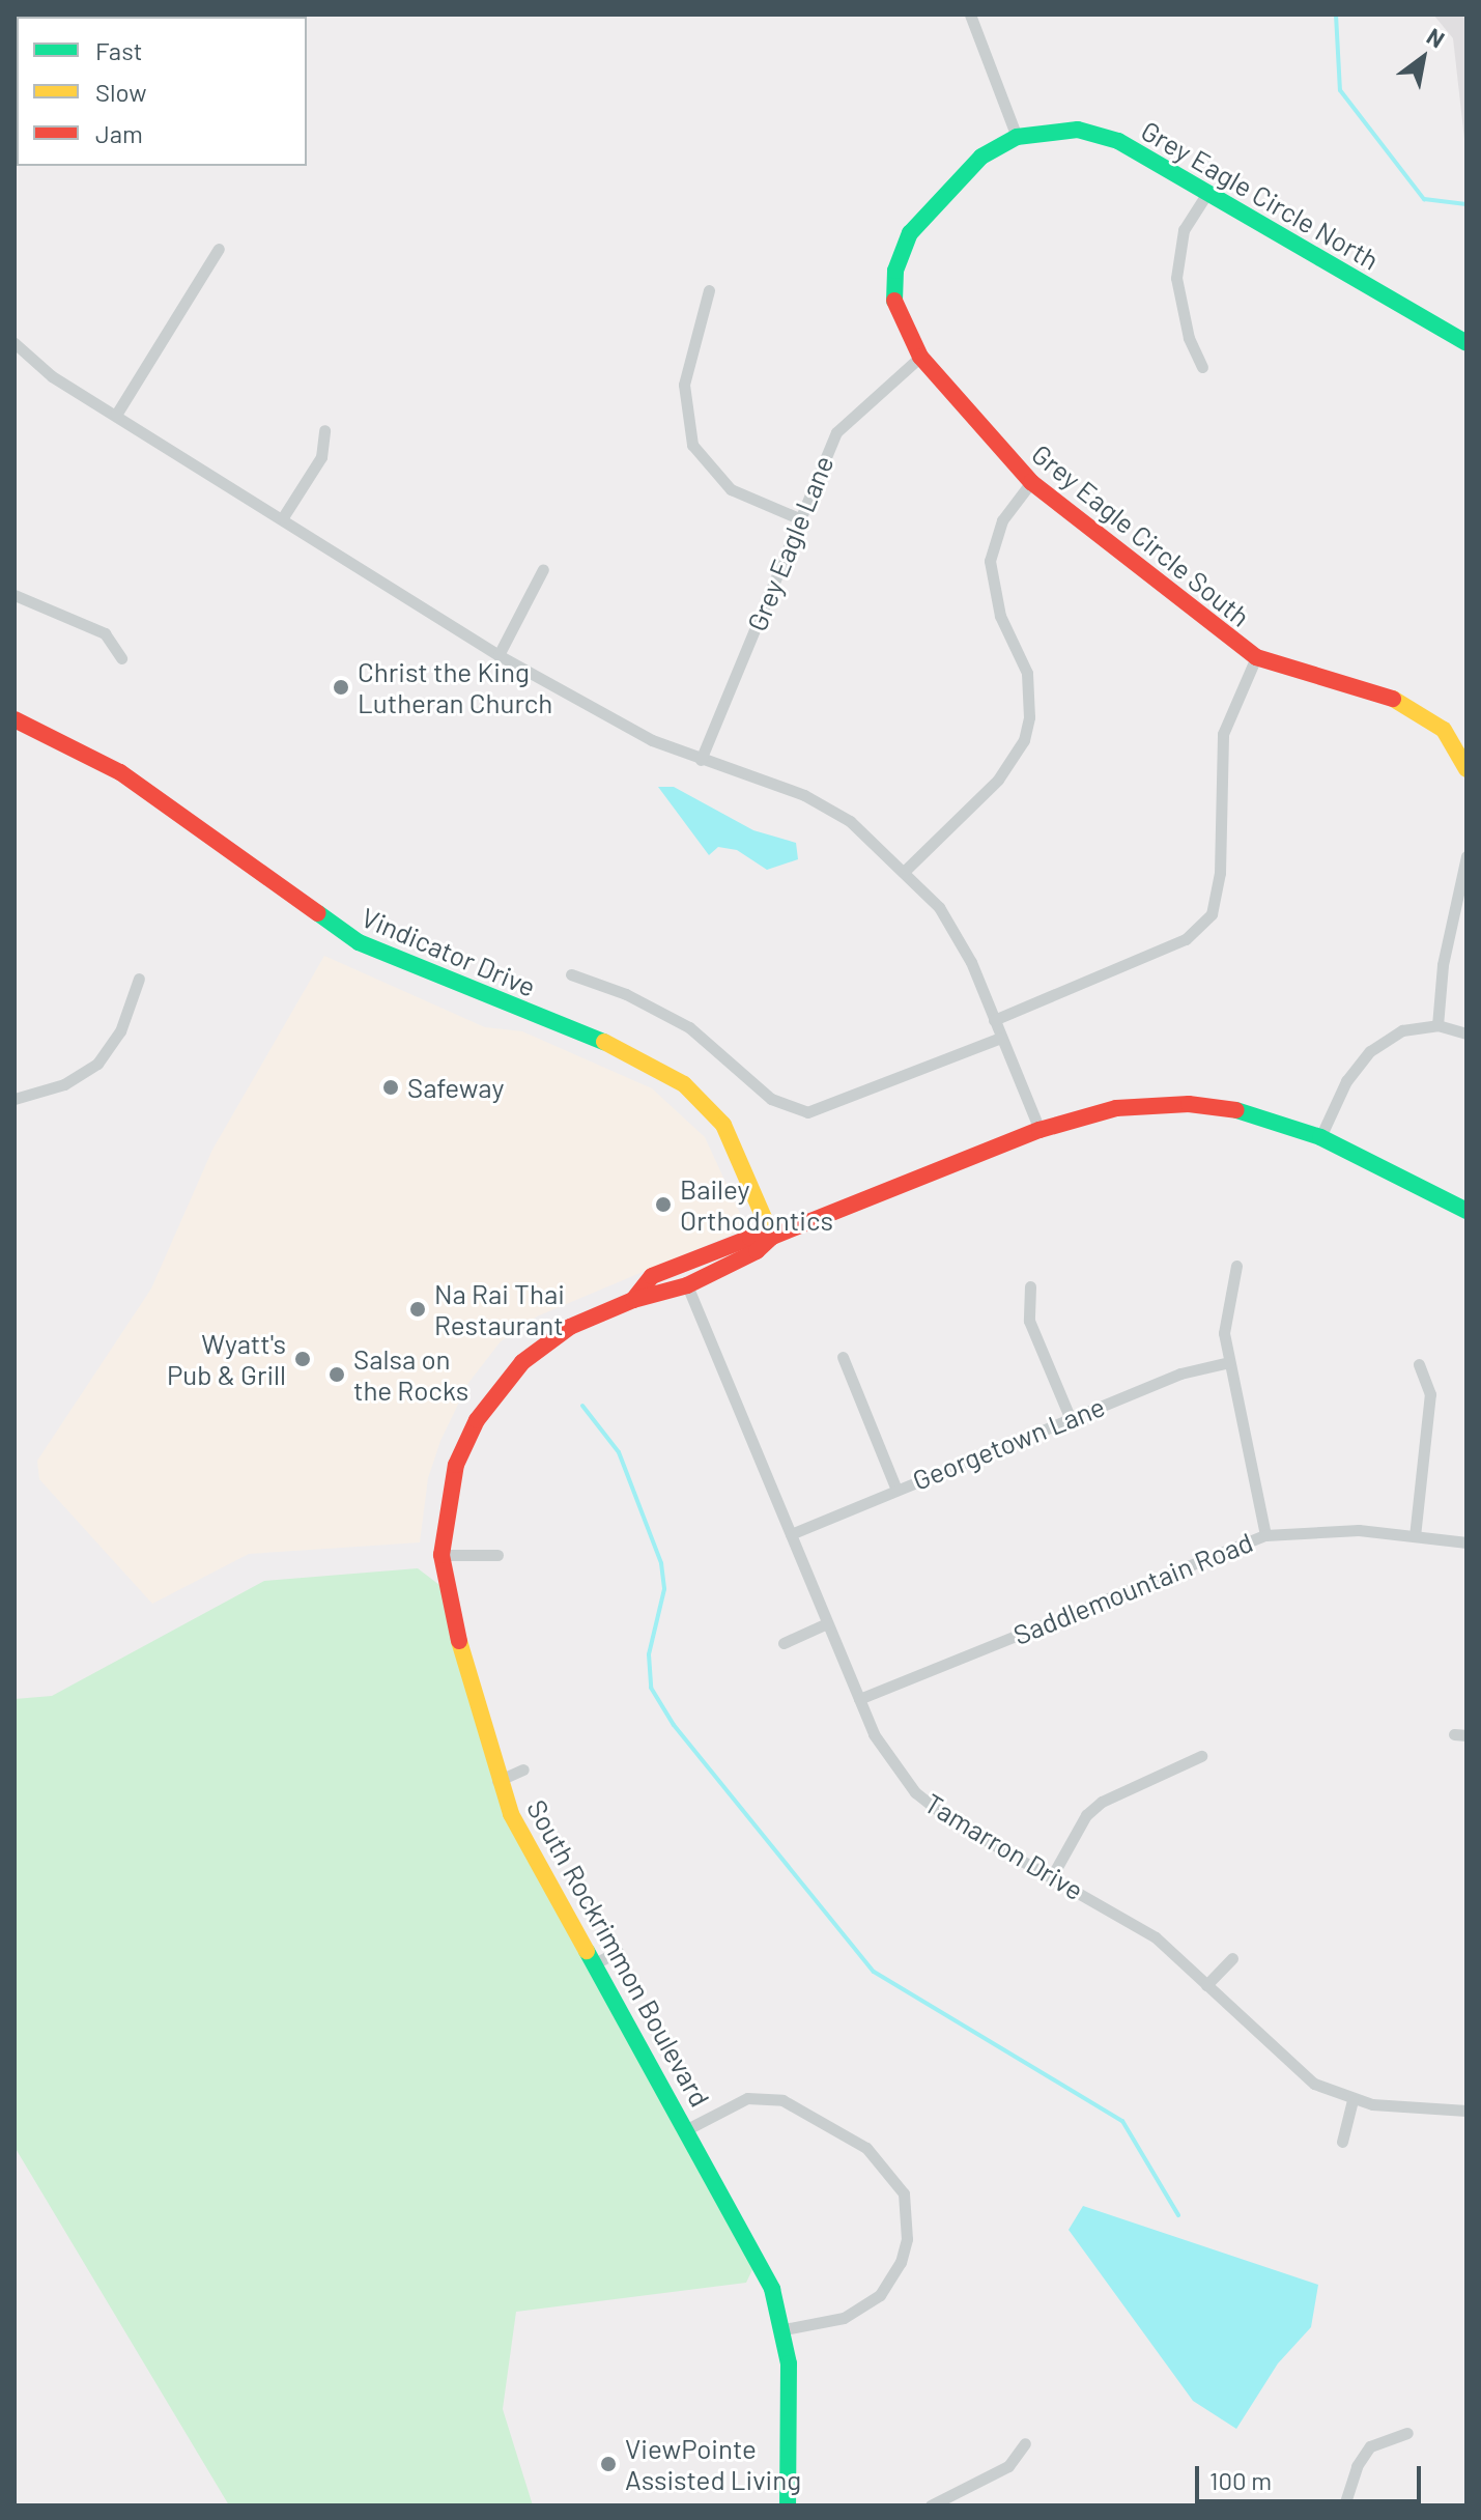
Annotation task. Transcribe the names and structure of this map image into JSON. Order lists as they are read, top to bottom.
{
  "streets": {
    "main road": [
      "Grey Eagle Circle North",
      "Grey Eagle Circle South",
      "Vindicator Drive",
      "South Rockrimmon Boulevard"
    ],
    "street": [
      "Grey Eagle Lane",
      "Georgetown Lane",
      "Saddlemountain Road",
      "Tamarron Drive"
    ]
  },
  "crossings": [
    ["Grey Eagle Circle North", "Grey Eagle Circle South"],
    ["Grey Eagle Circle South", "Grey Eagle Lane"],
    ["Vindicator Drive", "South Rockrimmon Boulevard"],
    ["Georgetown Lane", "Tamarron Drive"],
    ["Saddlemountain Road", "Tamarron Drive"],
    ["Tamarron Drive", "South Rockrimmon Boulevard"]
  ],
  "places": [
    "Christ the King Lutheran Church",
    "Safeway",
    "Bailey Orthodontics",
    "Na Rai Thai Restaurant",
    "Wyatt's Pub & Grill",
    "Salsa on the Rocks",
    "ViewPointe Assisted Living"
  ],
  "legend": ["Fast", "Slow", "Jam"],
  "scale_bar": "100 m",
  "north": "top right"
}
